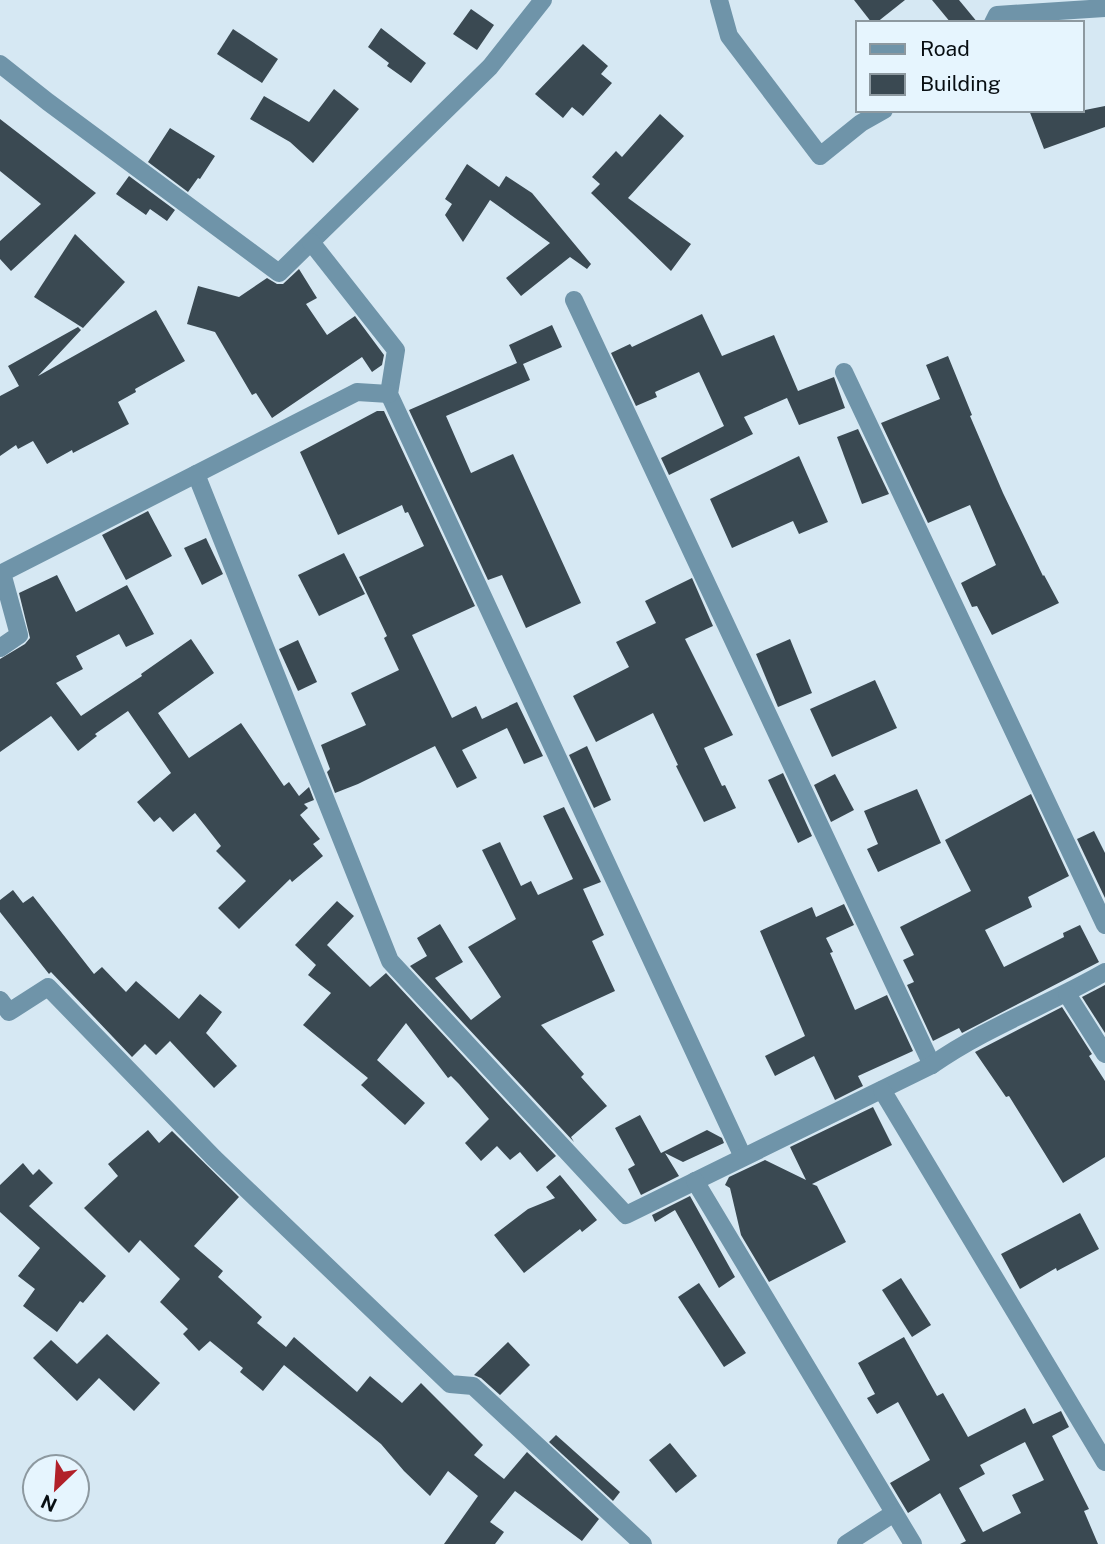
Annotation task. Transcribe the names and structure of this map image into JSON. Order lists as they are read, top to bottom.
{
  "legend": ["Road", "Building"],
  "north": "bottom left"
}
